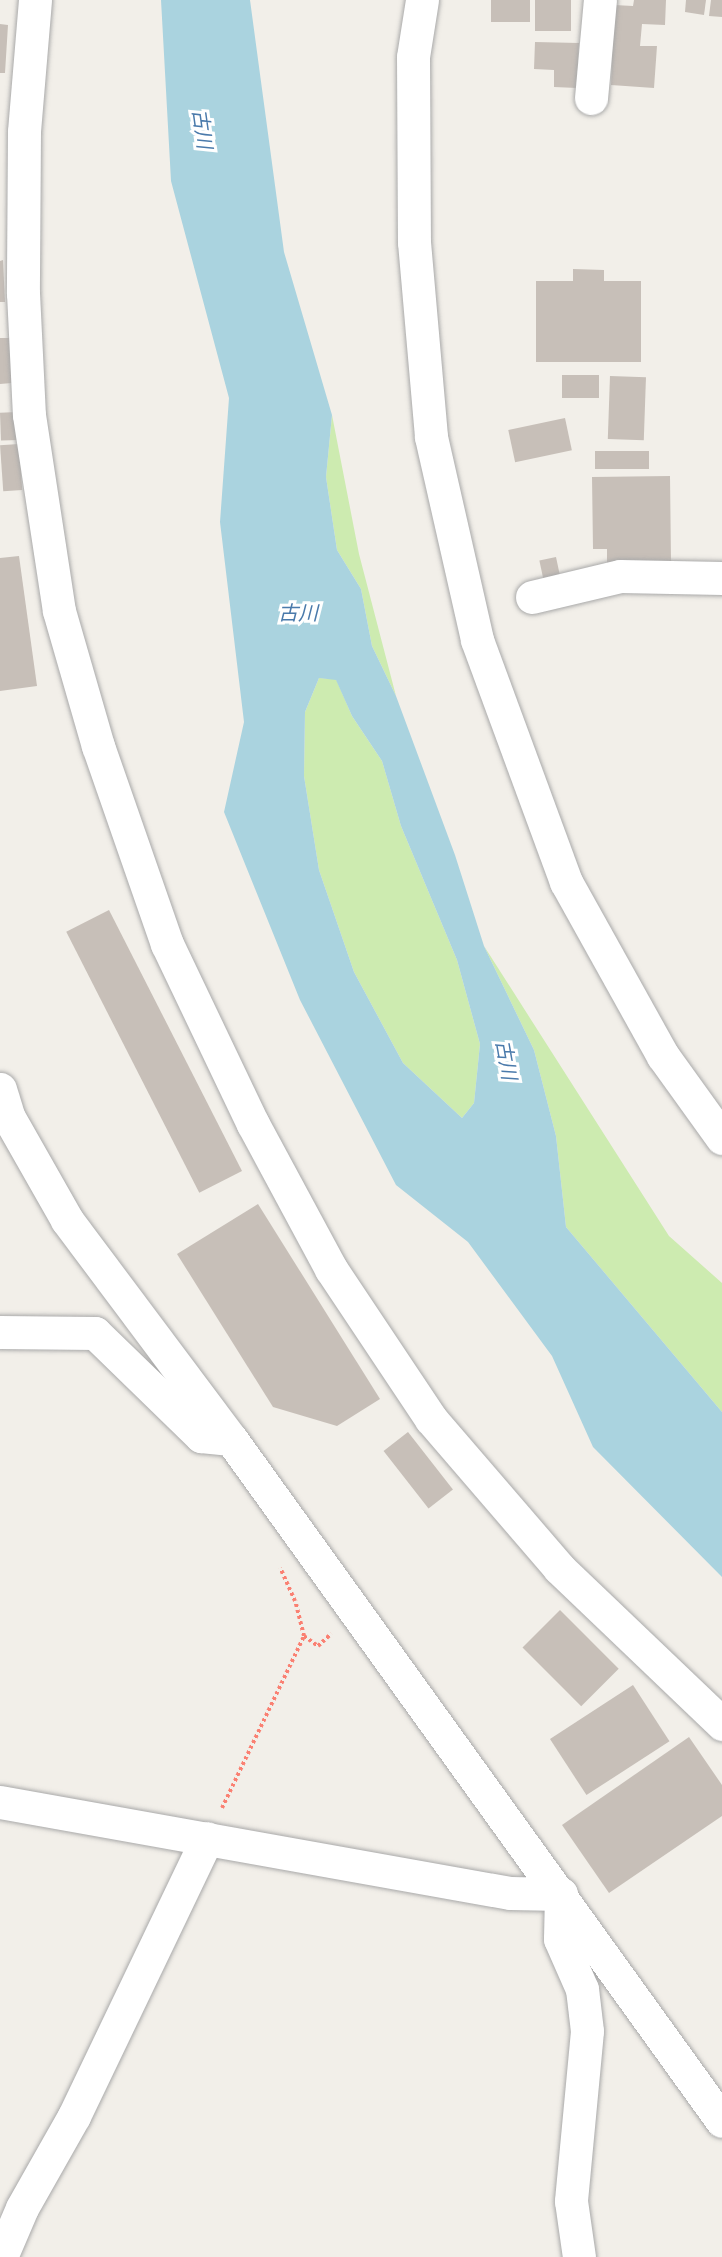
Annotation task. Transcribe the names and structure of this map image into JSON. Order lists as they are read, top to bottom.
{
  "water": ["古川"]
}
